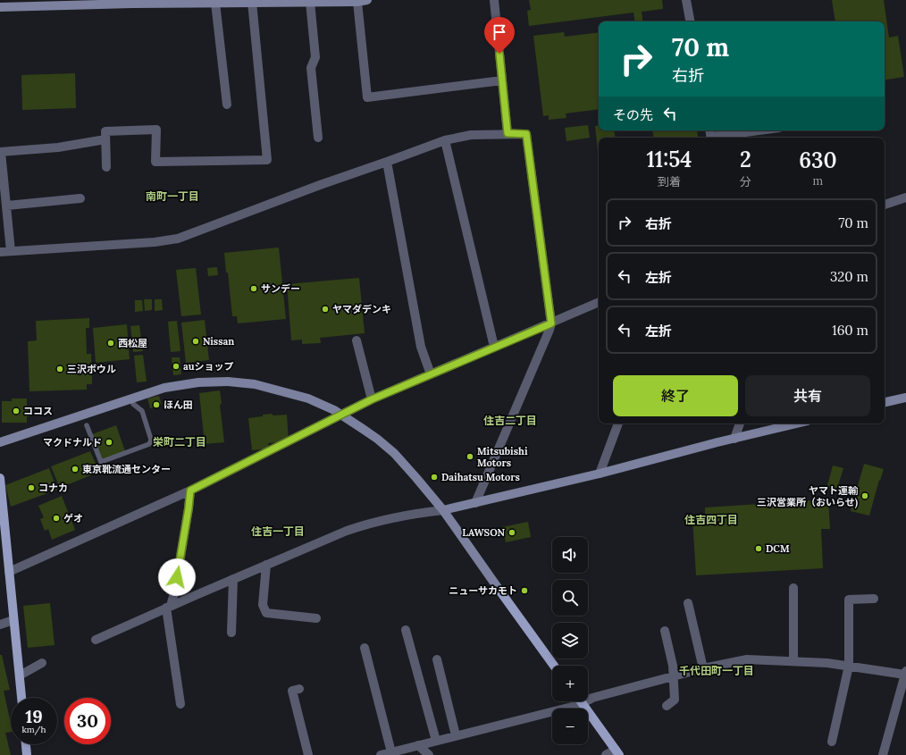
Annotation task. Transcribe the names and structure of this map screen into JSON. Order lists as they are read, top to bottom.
{
  "districts": [
    "南町一丁目",
    "住吉二丁目",
    "栄町二丁目",
    "住吉四丁目",
    "住吉一丁目",
    "千代田町一丁目"
  ],
  "places": [
    "サンデー",
    "ヤマダデンキ",
    "Nissan",
    "西松屋",
    "auショップ",
    "三沢ボウル",
    "ほん田",
    "ココス",
    "マクドナルド",
    "Mitsubishi Motors",
    "東京靴流通センター",
    "Daihatsu Motors",
    "コナカ",
    "ヤマト運輸 三沢営業所（おいらせ)",
    "ゲオ",
    "LAWSON",
    "DCM",
    "ニューサカモト"
  ],
  "page": {
    "turn": ["70 m", "右折"],
    "then": "その先",
    "eta": [
      "11:54",
      "到着",
      "2",
      "分",
      "630",
      "m"
    ],
    "list": [
      {
        "name": "右折",
        "value": "70 m"
      },
      {
        "name": "左折",
        "value": "320 m"
      },
      {
        "name": "左折",
        "value": "160 m"
      }
    ],
    "buttons": ["終了", "共有"],
    "map_buttons": ["+", "−"],
    "speed": "19 km/h",
    "limit": "30"
  }
}
